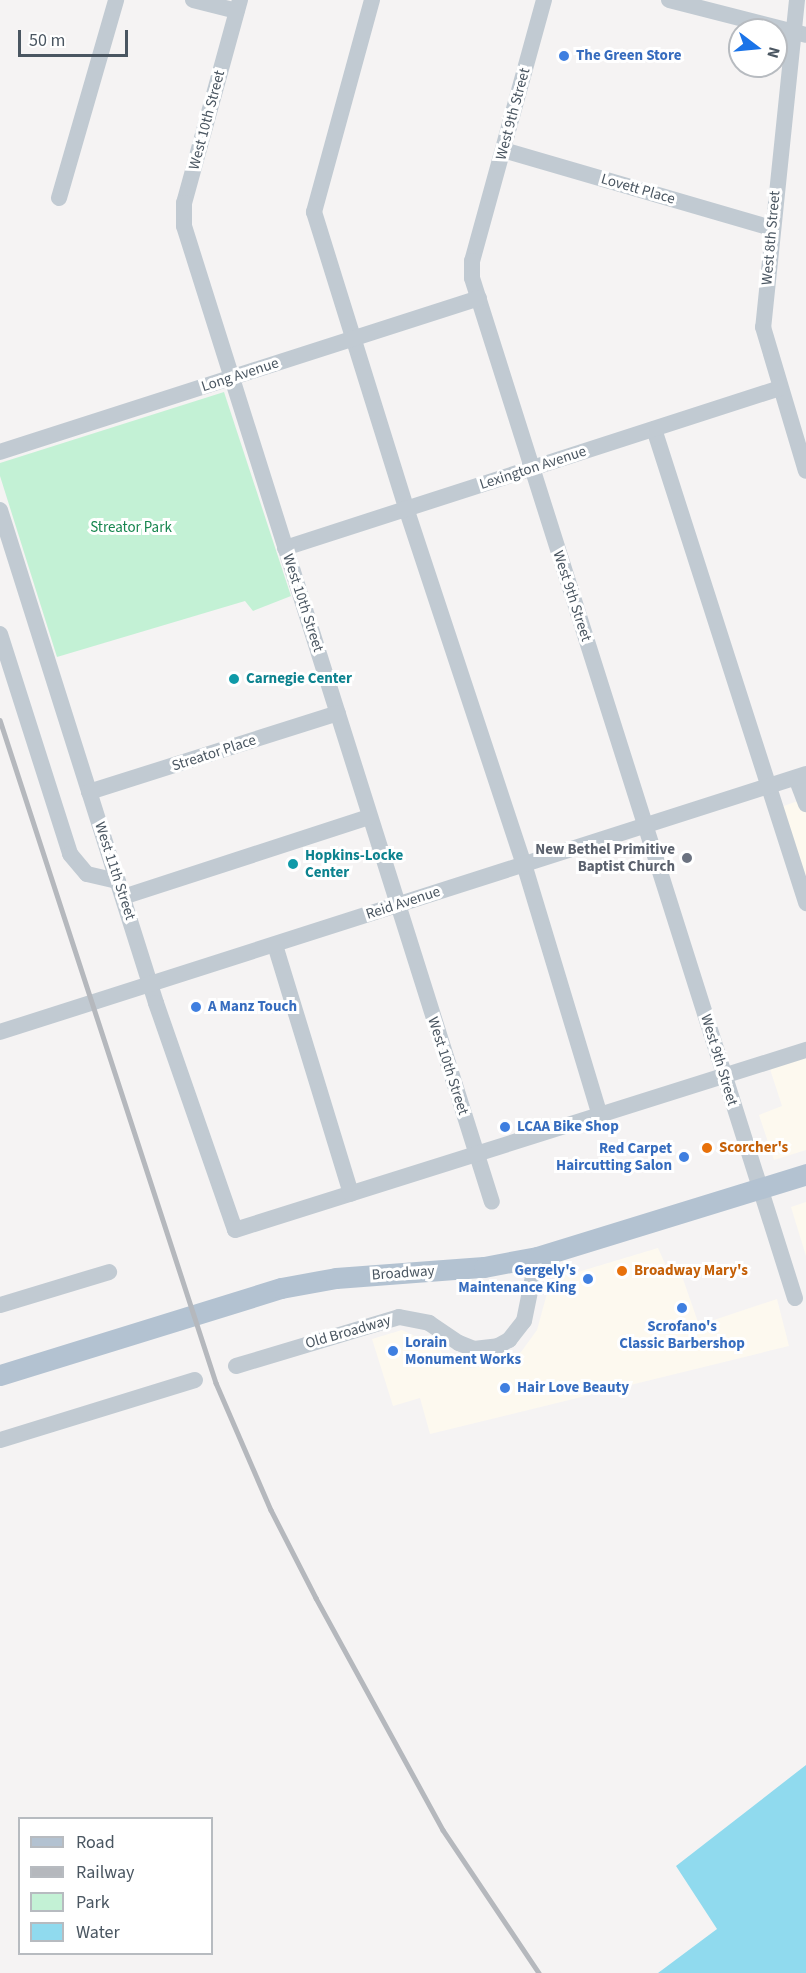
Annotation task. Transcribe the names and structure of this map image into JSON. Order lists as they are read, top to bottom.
{
  "streets": {
    "main road": ["Broadway"],
    "street": [
      "West 9th Street",
      "West 10th Street",
      "Lovett Place",
      "West 8th Street",
      "Long Avenue",
      "Lexington Avenue",
      "Streator Place",
      "West 11th Street",
      "Reid Avenue",
      "Old Broadway"
    ]
  },
  "crossings": [
    ["West 9th Street", "Lovett Place"],
    ["West 9th Street", "Long Avenue"],
    ["West 9th Street", "Lexington Avenue"],
    ["West 9th Street", "Reid Avenue"],
    ["West 9th Street", "Broadway"],
    ["West 10th Street", "Long Avenue"],
    ["West 10th Street", "Lexington Avenue"],
    ["West 10th Street", "Streator Place"],
    ["West 10th Street", "Reid Avenue"],
    ["Lovett Place", "West 8th Street"],
    ["West 8th Street", "Lexington Avenue"],
    ["Streator Place", "West 11th Street"],
    ["West 11th Street", "Reid Avenue"],
    ["Broadway", "Old Broadway"]
  ],
  "parks": ["Streator Park"],
  "places": [
    "The Green Store",
    "Carnegie Center",
    "New Bethel Primitive Baptist Church",
    "Hopkins-Locke Center",
    "A Manz Touch",
    "LCAA Bike Shop",
    "Scorcher's",
    "Red Carpet Haircutting Salon",
    "Broadway Mary's",
    "Gergely's Maintenance King",
    "Scrofano's Classic Barbershop",
    "Lorain Monument Works",
    "Hair Love Beauty"
  ],
  "legend": [
    "Road",
    "Railway",
    "Park",
    "Water"
  ],
  "scale_bar": "50 m",
  "north": "right"
}
